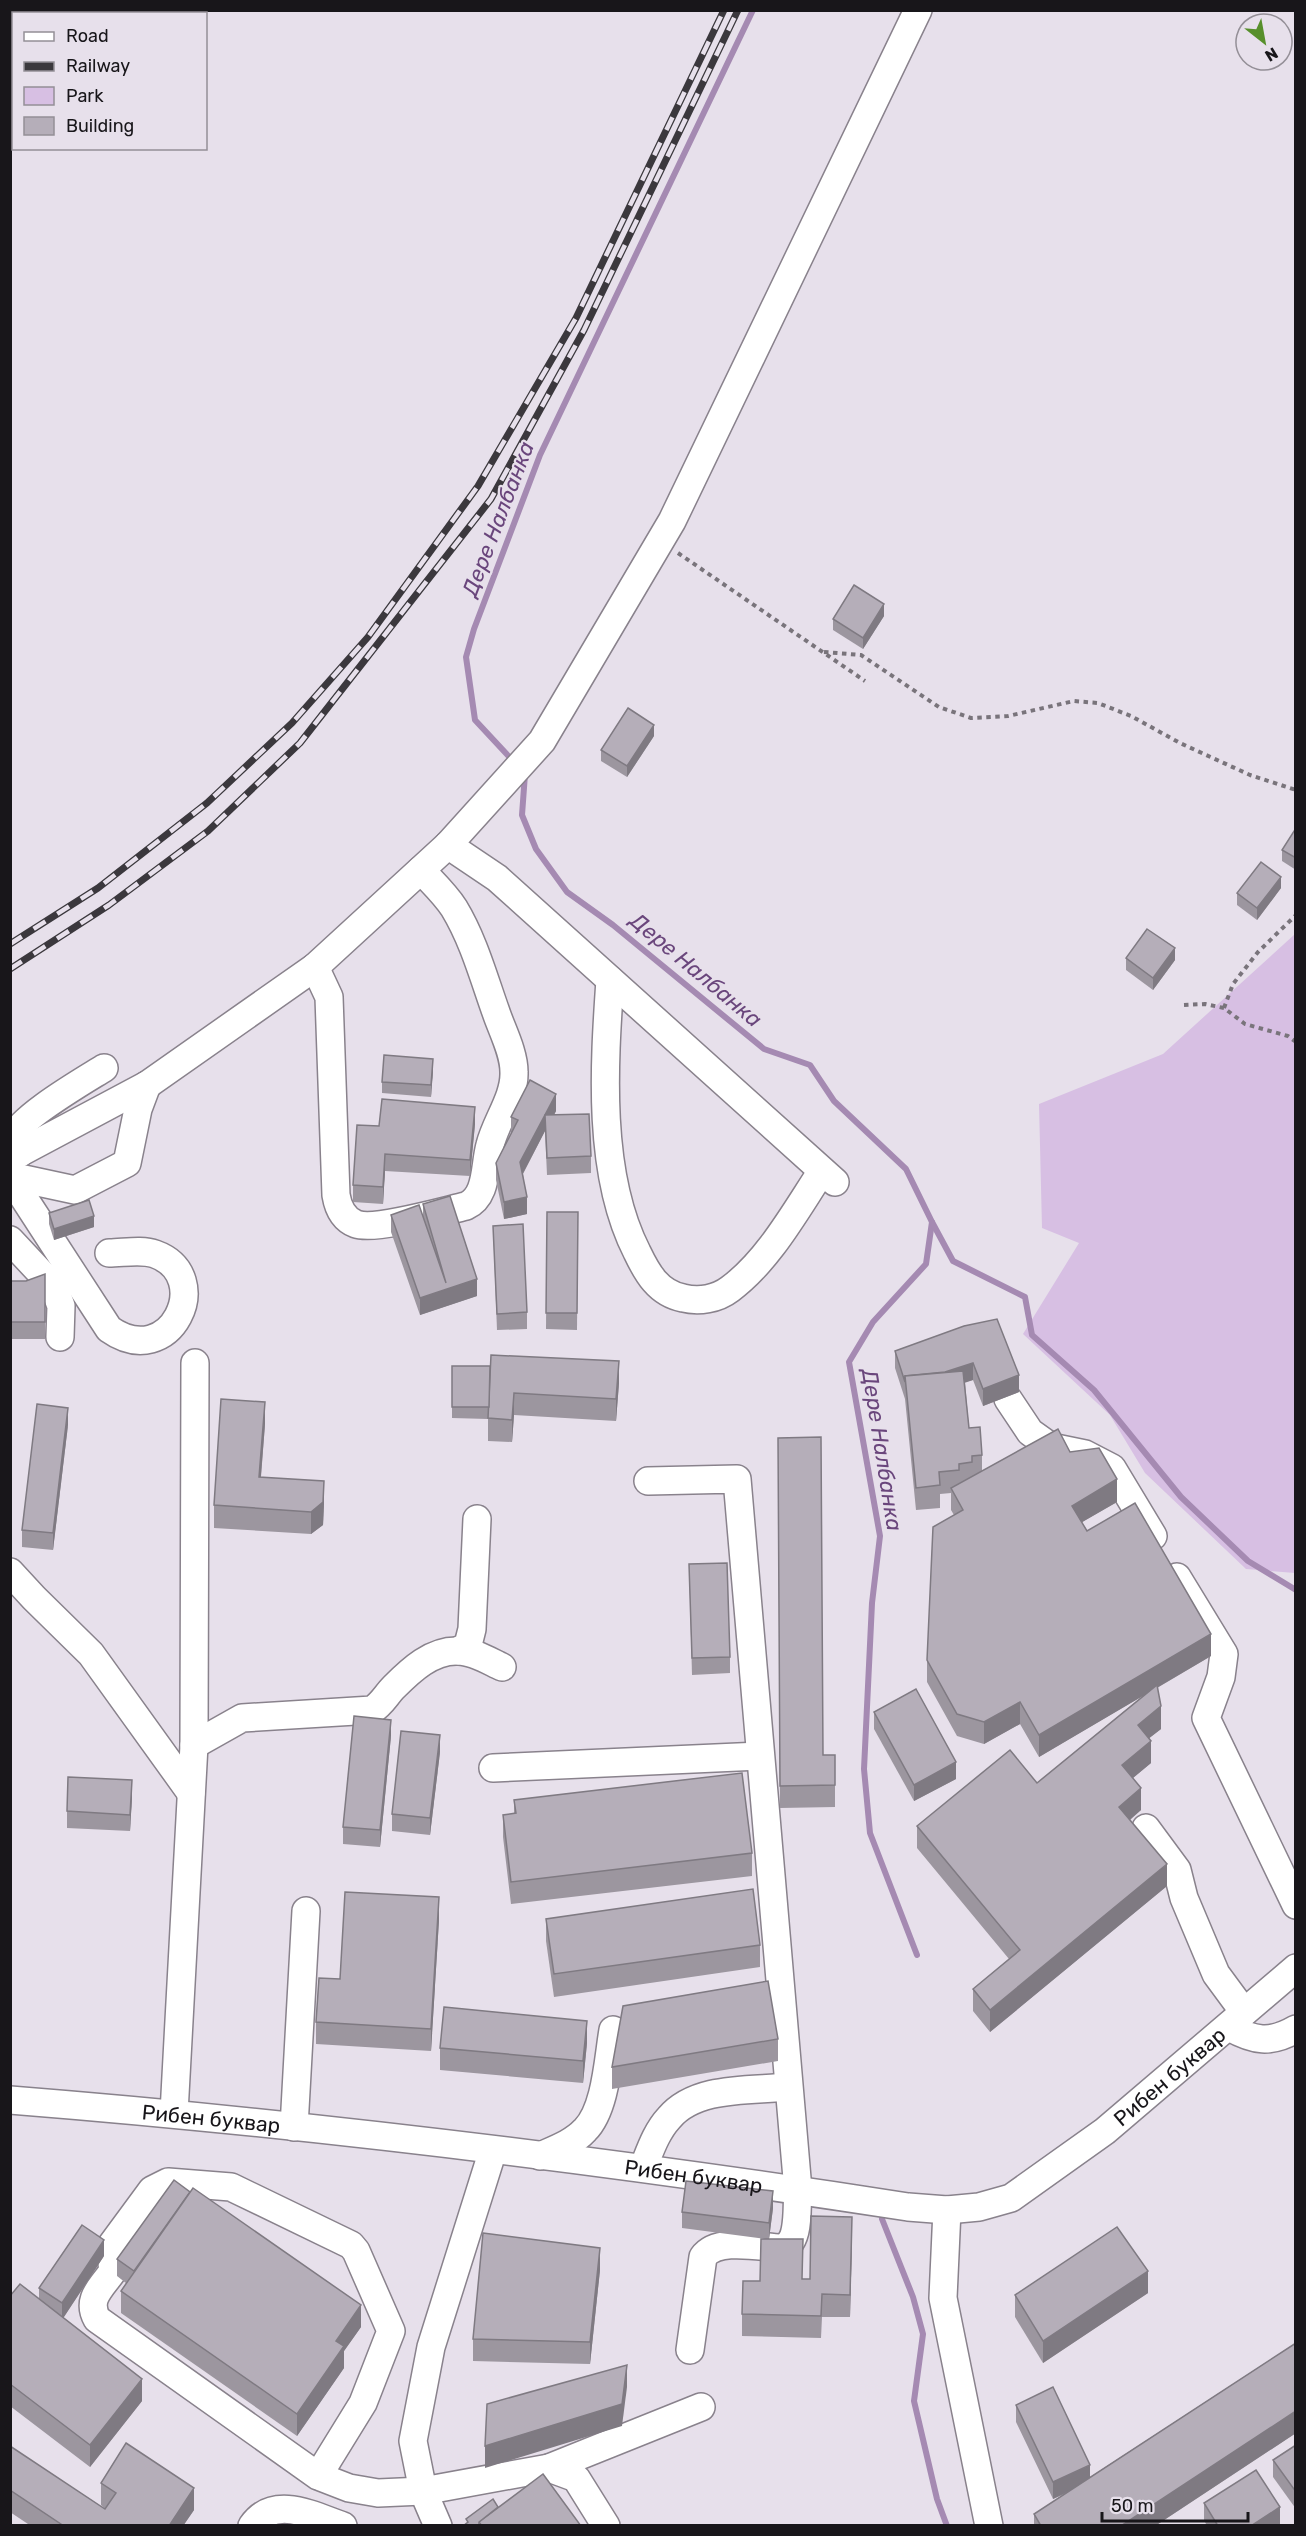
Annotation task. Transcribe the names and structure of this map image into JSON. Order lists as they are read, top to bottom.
{
  "streets": {
    "street": ["Рибен буквар"]
  },
  "water": ["Дере Налбанка"],
  "legend": [
    "Road",
    "Railway",
    "Park",
    "Building"
  ],
  "scale_bar": "50 m",
  "north": "bottom right"
}
